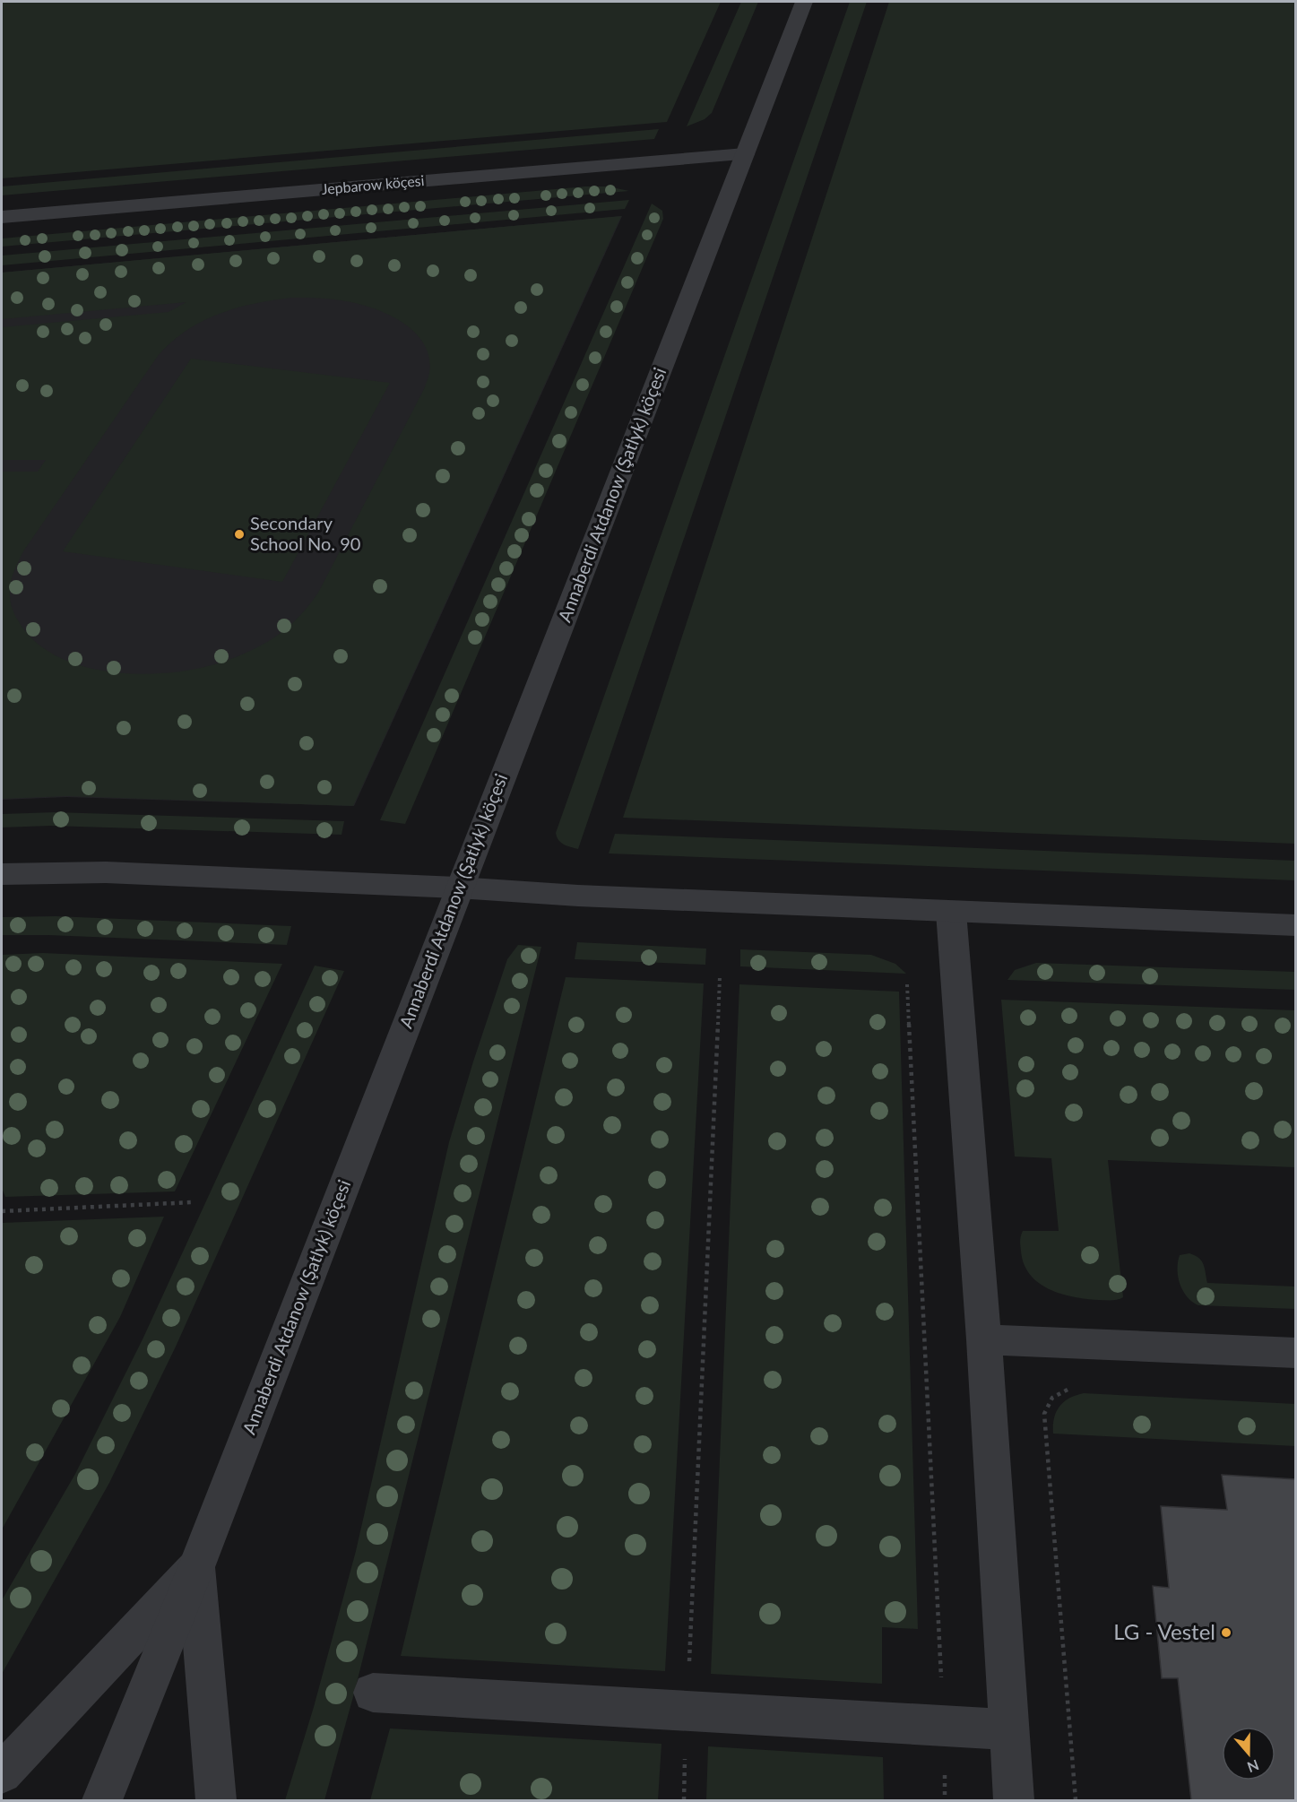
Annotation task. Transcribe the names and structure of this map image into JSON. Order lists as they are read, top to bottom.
{
  "streets": {
    "street": ["Jepbarow köçesi", "Annaberdi Atdanow (Şatlyk) köçesi"]
  },
  "crossings": [
    ["Jepbarow köçesi", "Annaberdi Atdanow (Şatlyk) köçesi"]
  ],
  "places": ["Secondary School No. 90", "LG - Vestel"],
  "north": "bottom"
}
